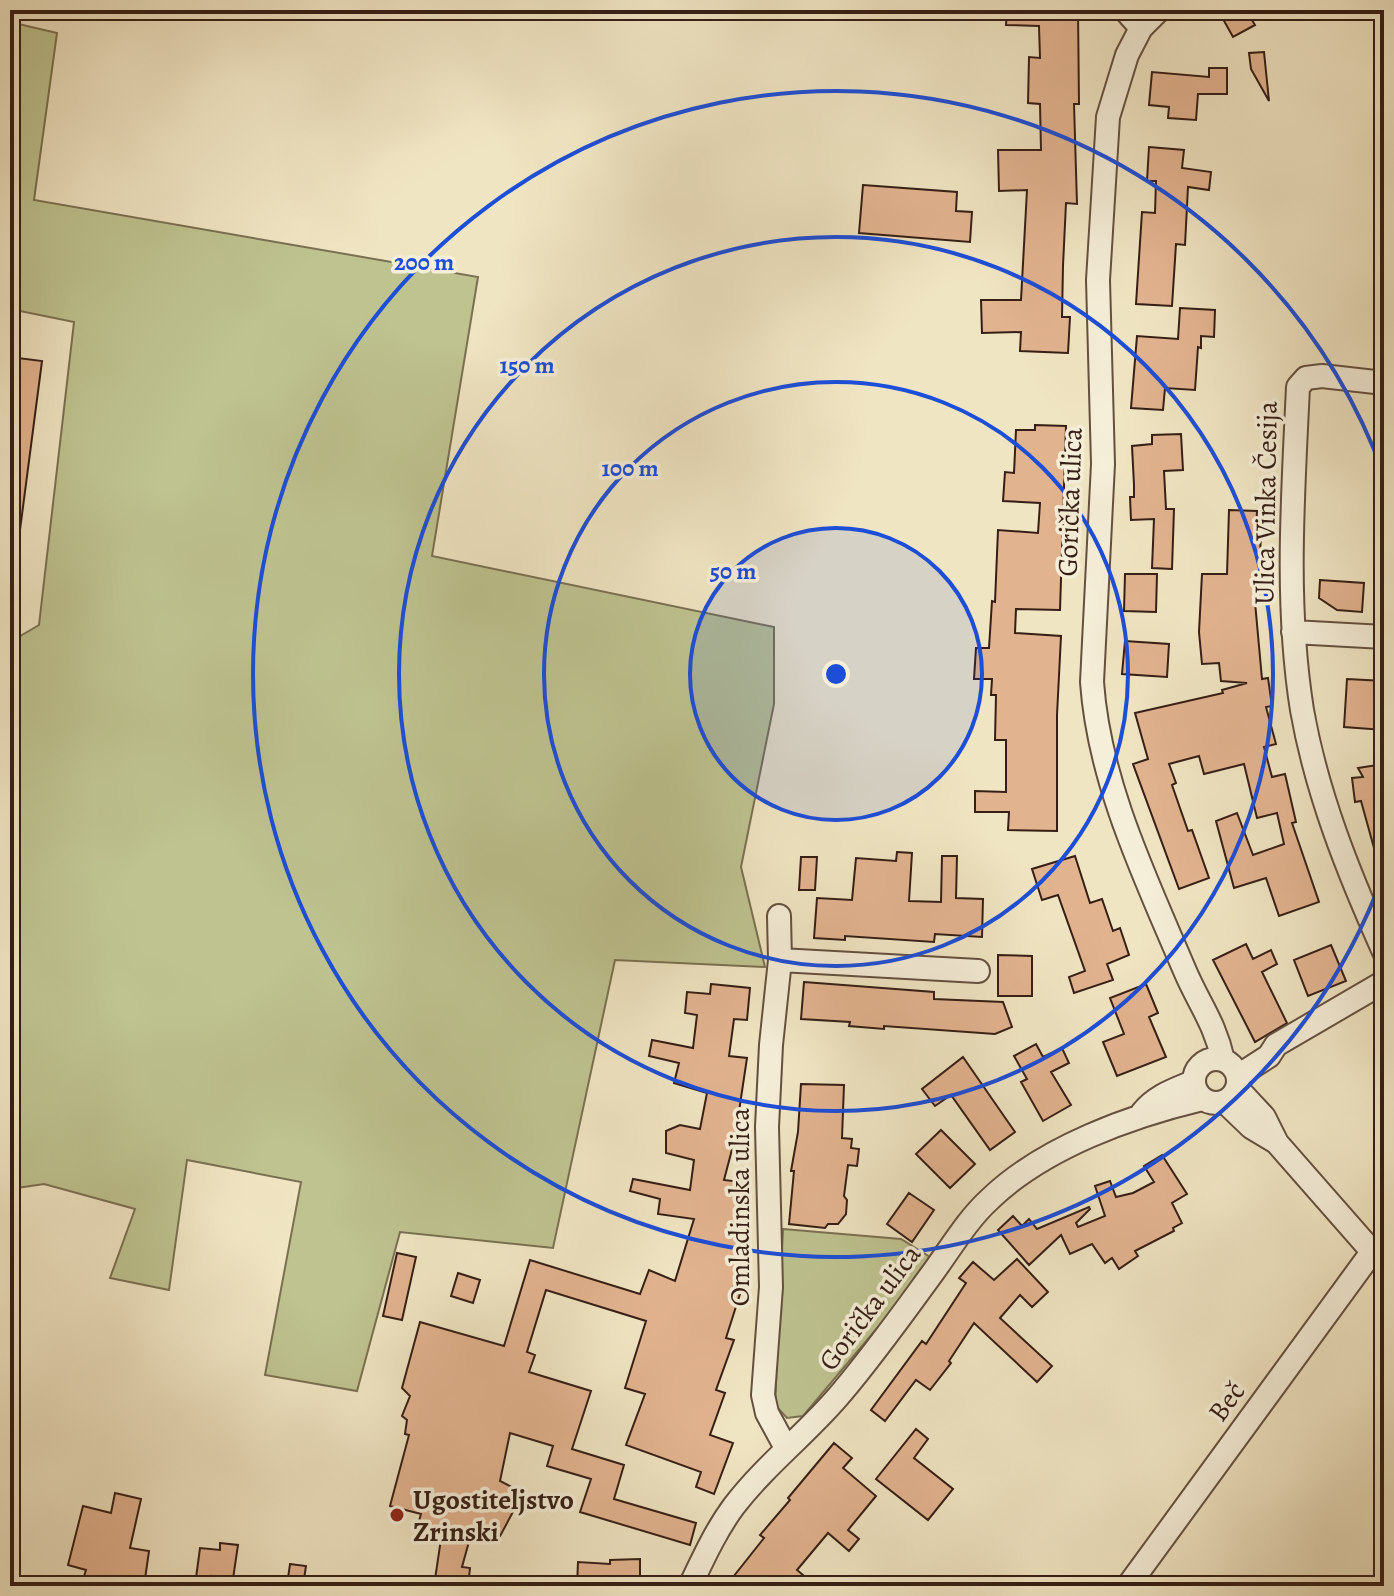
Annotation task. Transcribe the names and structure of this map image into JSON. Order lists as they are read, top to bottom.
{
  "streets": {
    "street": [
      "Gorička ulica",
      "Ulica Vinka Česija",
      "Omladinska ulica",
      "Beč"
    ]
  },
  "crossings": [
    ["Gorička ulica", "Omladinska ulica"]
  ],
  "places": ["Ugostiteljstvo Zrinski"],
  "rings": [
    "200 m",
    "150 m",
    "100 m",
    "50 m"
  ]
}
